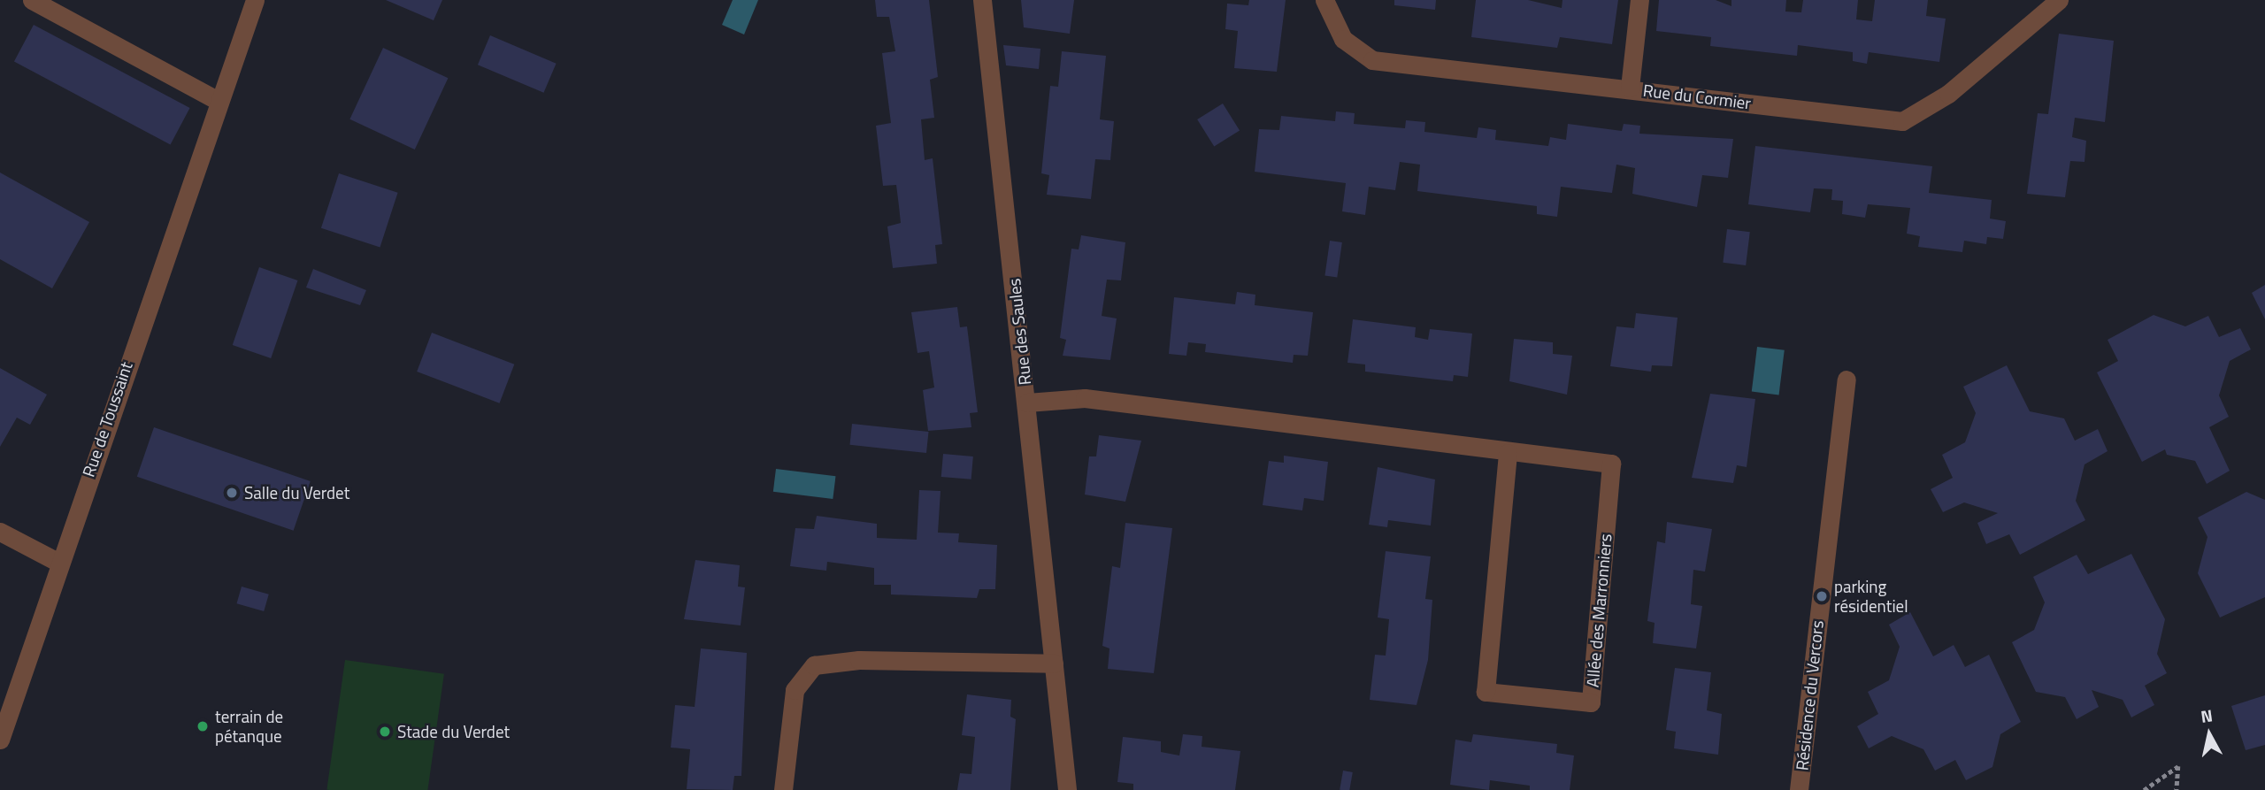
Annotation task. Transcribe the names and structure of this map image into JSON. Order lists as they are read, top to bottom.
{
  "streets": {
    "street": [
      "Rue du Cormier",
      "Rue des Saules",
      "Rue de Toussaint",
      "Allée des Marronniers",
      "Résidence du Vercors"
    ]
  },
  "crossings": [
    ["Rue des Saules", "Allée des Marronniers"]
  ],
  "places": [
    "Salle du Verdet",
    "parking résidentiel",
    "terrain de pétanque",
    "Stade du Verdet"
  ],
  "north": "top"
}
